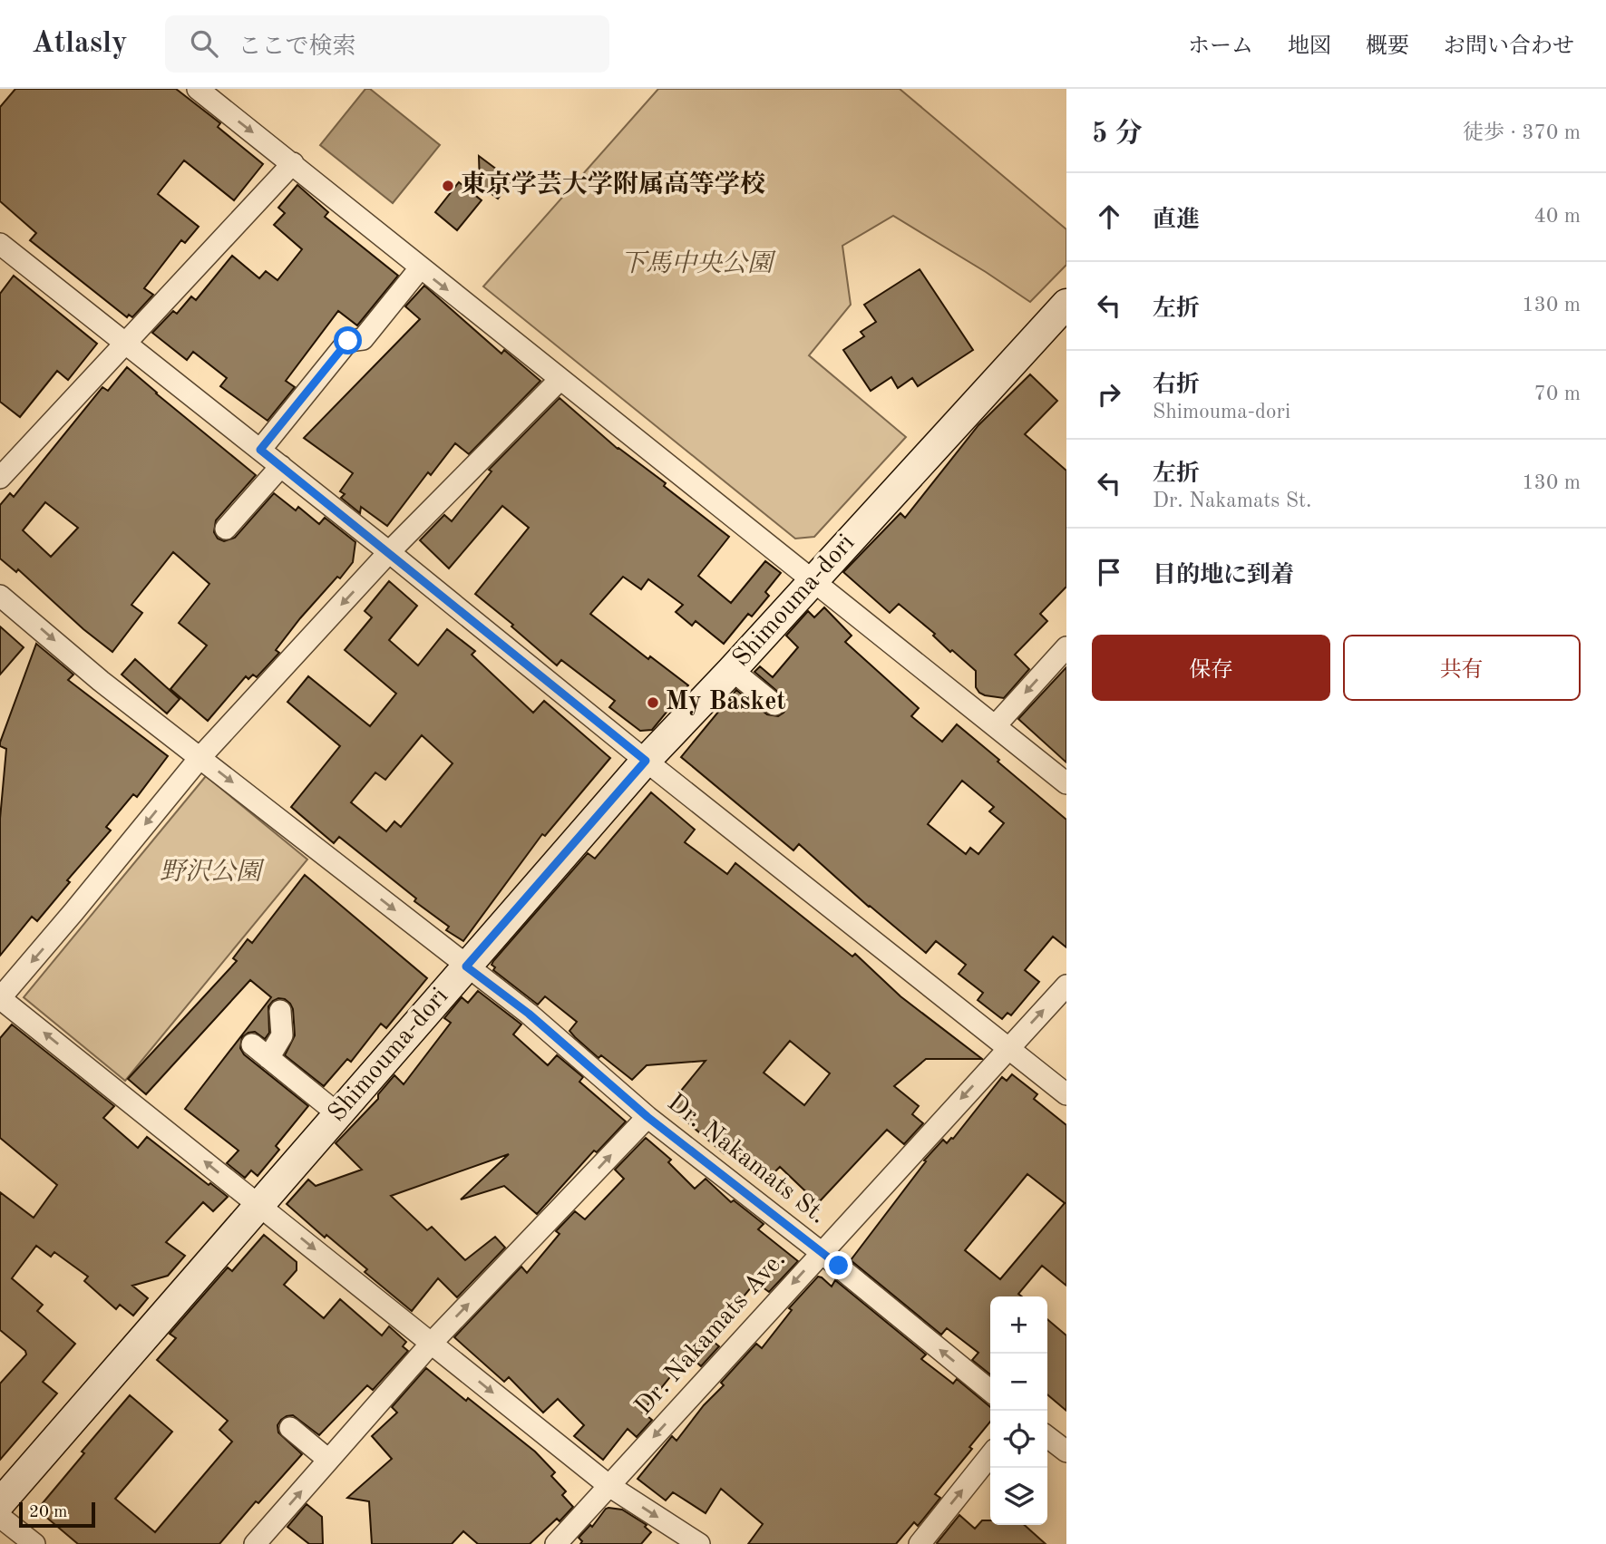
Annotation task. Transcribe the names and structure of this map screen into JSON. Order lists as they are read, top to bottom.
{
  "streets": {
    "street": ["Shimouma-dori", "Dr. Nakamats St.", "Dr. Nakamats Ave."]
  },
  "crossings": [
    ["Shimouma-dori", "Dr. Nakamats St."],
    ["Dr. Nakamats St.", "Dr. Nakamats Ave."]
  ],
  "parks": ["下馬中央公園", "野沢公園"],
  "places": ["東京学芸大学附属高等学校", "My Basket"],
  "scale_bar": "20 m",
  "page": {
    "header": "Atlasly",
    "search": "ここで検索",
    "nav": [
      "ホーム",
      "地図",
      "概要",
      "お問い合わせ"
    ],
    "heading": ["5 分", "徒歩 · 370 m"],
    "list": [
      ["直進", "40 m"],
      ["左折", "130 m"],
      ["右折", "Shimouma-dori", "70 m"],
      ["左折", "Dr. Nakamats St.", "130 m"],
      "目的地に到着"
    ],
    "buttons": ["保存", "共有"],
    "map_buttons": ["+", "−"],
    "scale": "20 m"
  }
}
